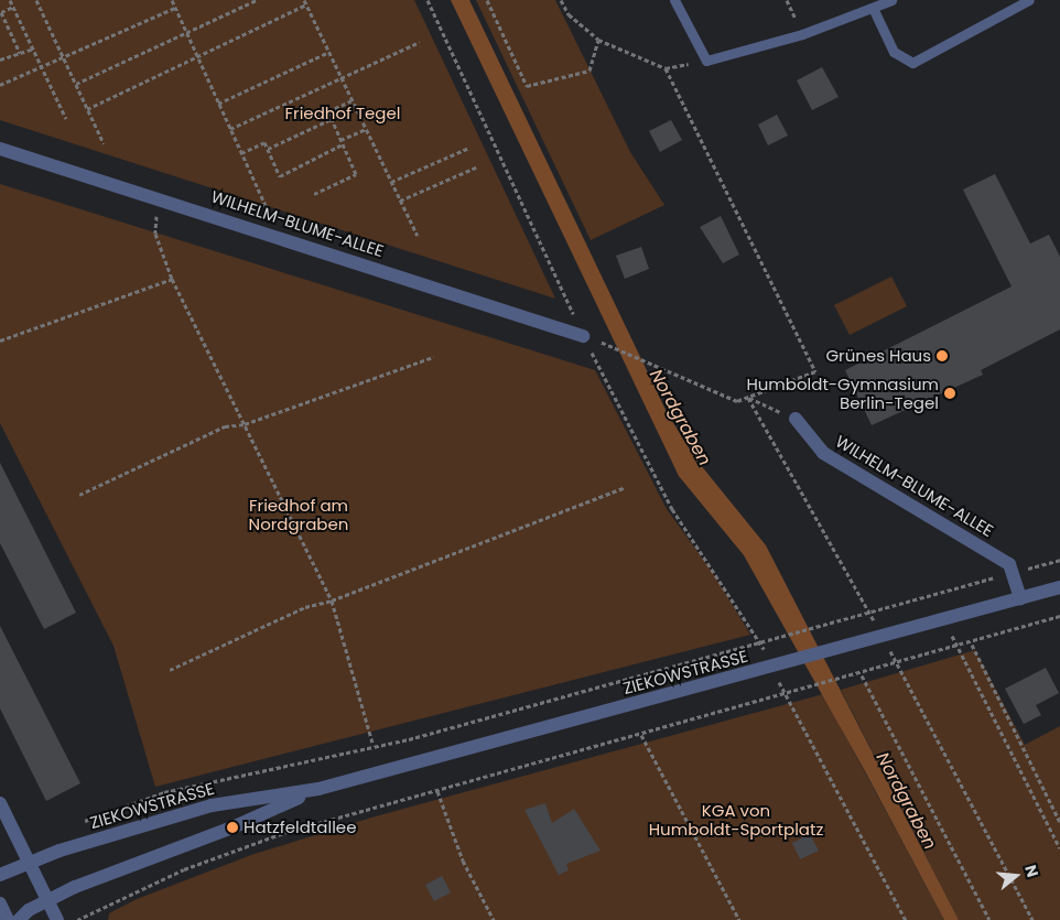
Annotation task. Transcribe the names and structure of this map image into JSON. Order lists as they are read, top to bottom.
{
  "streets": {
    "street": ["WILHELM-BLUME-ALLEE", "ZIEKOWSTRASSE"]
  },
  "crossings": [
    ["WILHELM-BLUME-ALLEE", "ZIEKOWSTRASSE"]
  ],
  "water": ["Nordgraben"],
  "parks": ["Friedhof Tegel", "Friedhof am Nordgraben", "KGA von Humboldt-Sportplatz"],
  "places": ["Grünes Haus", "Humboldt-Gymnasium Berlin-Tegel", "Hatzfeldtallee"],
  "north": "right"
}
